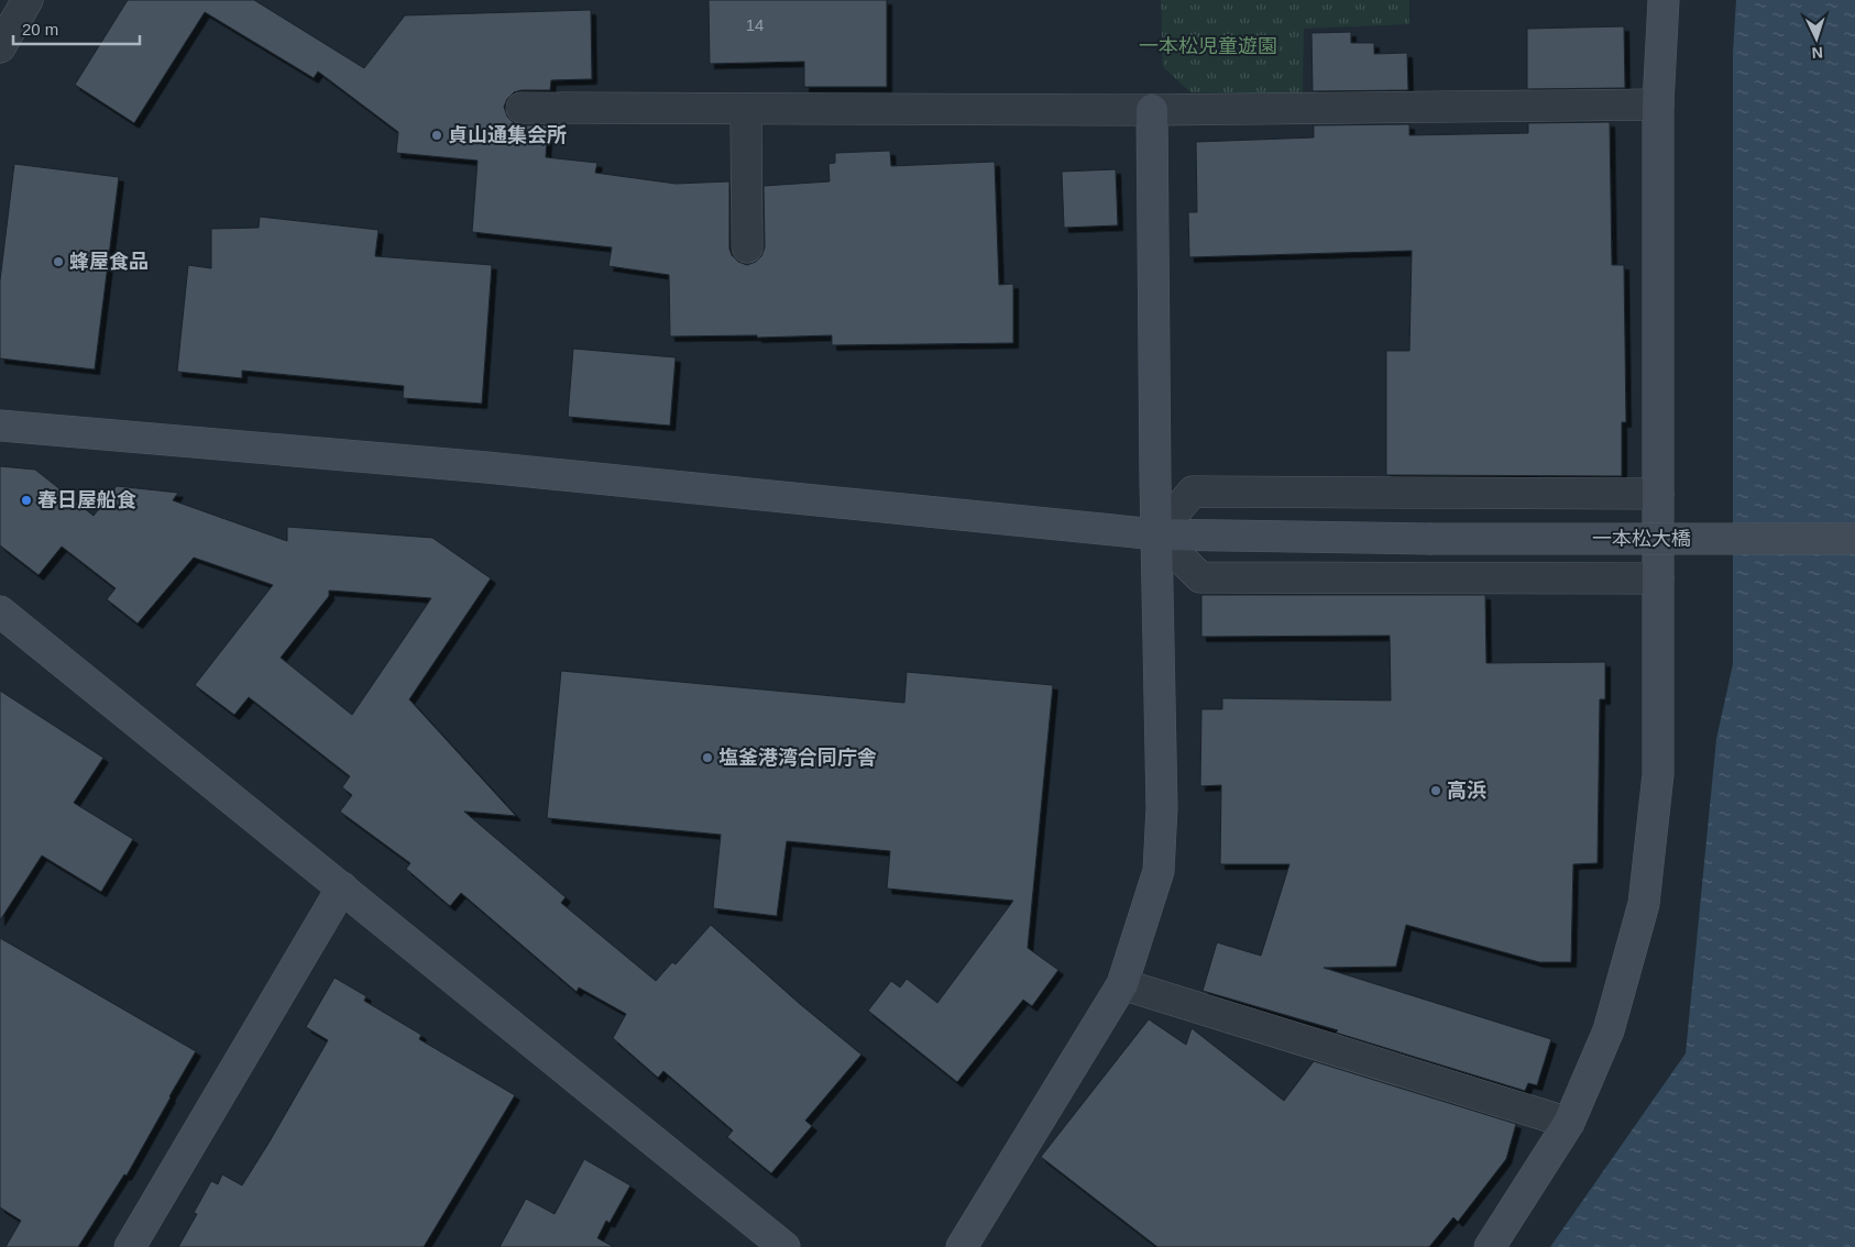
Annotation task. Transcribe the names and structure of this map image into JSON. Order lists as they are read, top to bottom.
{
  "streets": {
    "street": ["一本松大橋"]
  },
  "parks": ["一本松児童遊園"],
  "places": [
    "貞山通集会所",
    "蜂屋食品",
    "春日屋船食",
    "塩釜港湾合同庁舎",
    "高浜"
  ],
  "house_numbers": ["14"],
  "scale_bar": "20 m",
  "north": "bottom"
}
